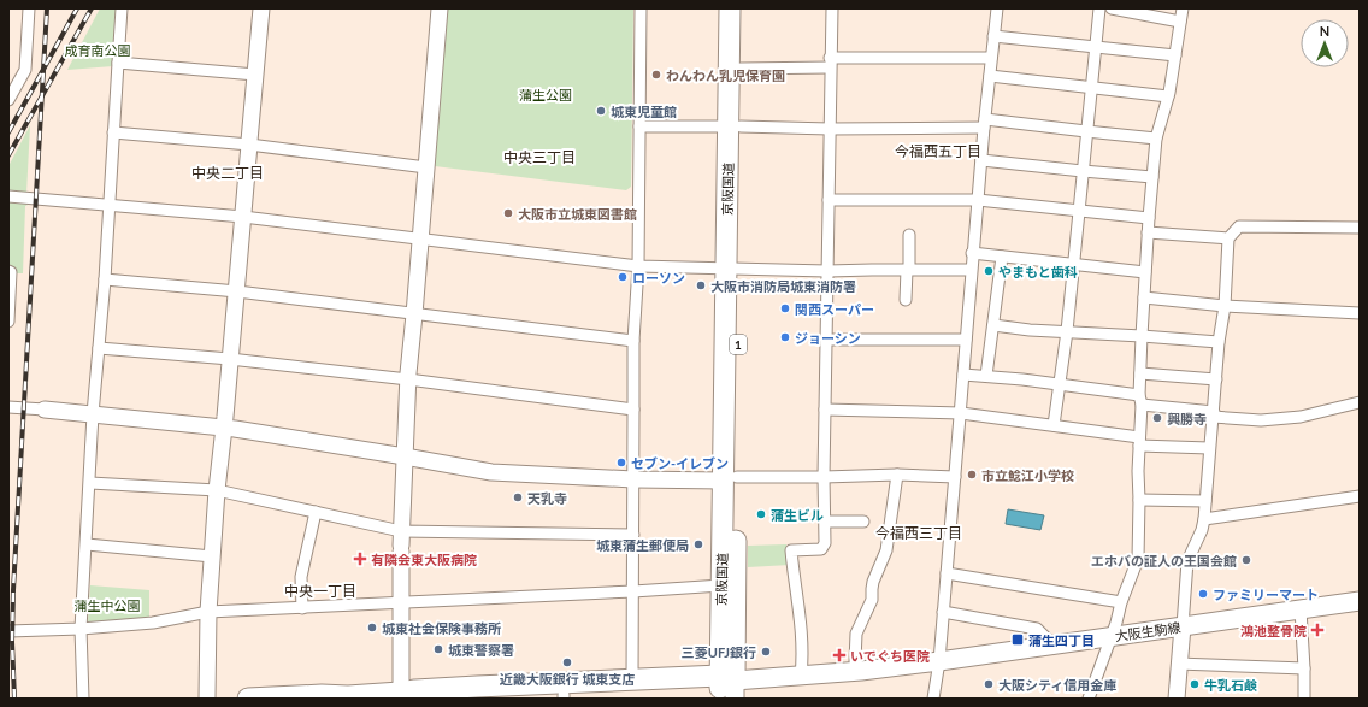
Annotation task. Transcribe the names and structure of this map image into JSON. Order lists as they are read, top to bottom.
{
  "streets": {
    "highway": ["京阪国道", "1"],
    "main road": ["大阪生駒線"]
  },
  "crossings": [
    ["京阪国道", "大阪生駒線"]
  ],
  "districts": [
    "今福西五丁目",
    "中央三丁目",
    "中央二丁目",
    "今福西三丁目",
    "中央一丁目"
  ],
  "parks": ["成育南公園", "蒲生公園", "蒲生中公園"],
  "places": {
    "other": [
      "わんわん乳児保育園",
      "城東児童館",
      "大阪市立城東図書館",
      "やまもと歯科",
      "ローソン",
      "大阪市消防局城東消防署",
      "関西スーパー",
      "ジョーシン",
      "興勝寺",
      "セブン-イレブン",
      "市立鯰江小学校",
      "天乳寺",
      "蒲生ビル",
      "城東蒲生郵便局",
      "エホバの証人の王国会館",
      "ファミリーマート",
      "城東社会保険事務所",
      "城東警察署",
      "三菱UFJ銀行",
      "近畿大阪銀行 城東支店",
      "大阪シティ信用金庫",
      "牛乳石鹸"
    ],
    "health": ["有隣会東大阪病院", "鴻池整骨院", "いでぐち医院"],
    "transit": ["蒲生四丁目"]
  },
  "north": "top"
}
